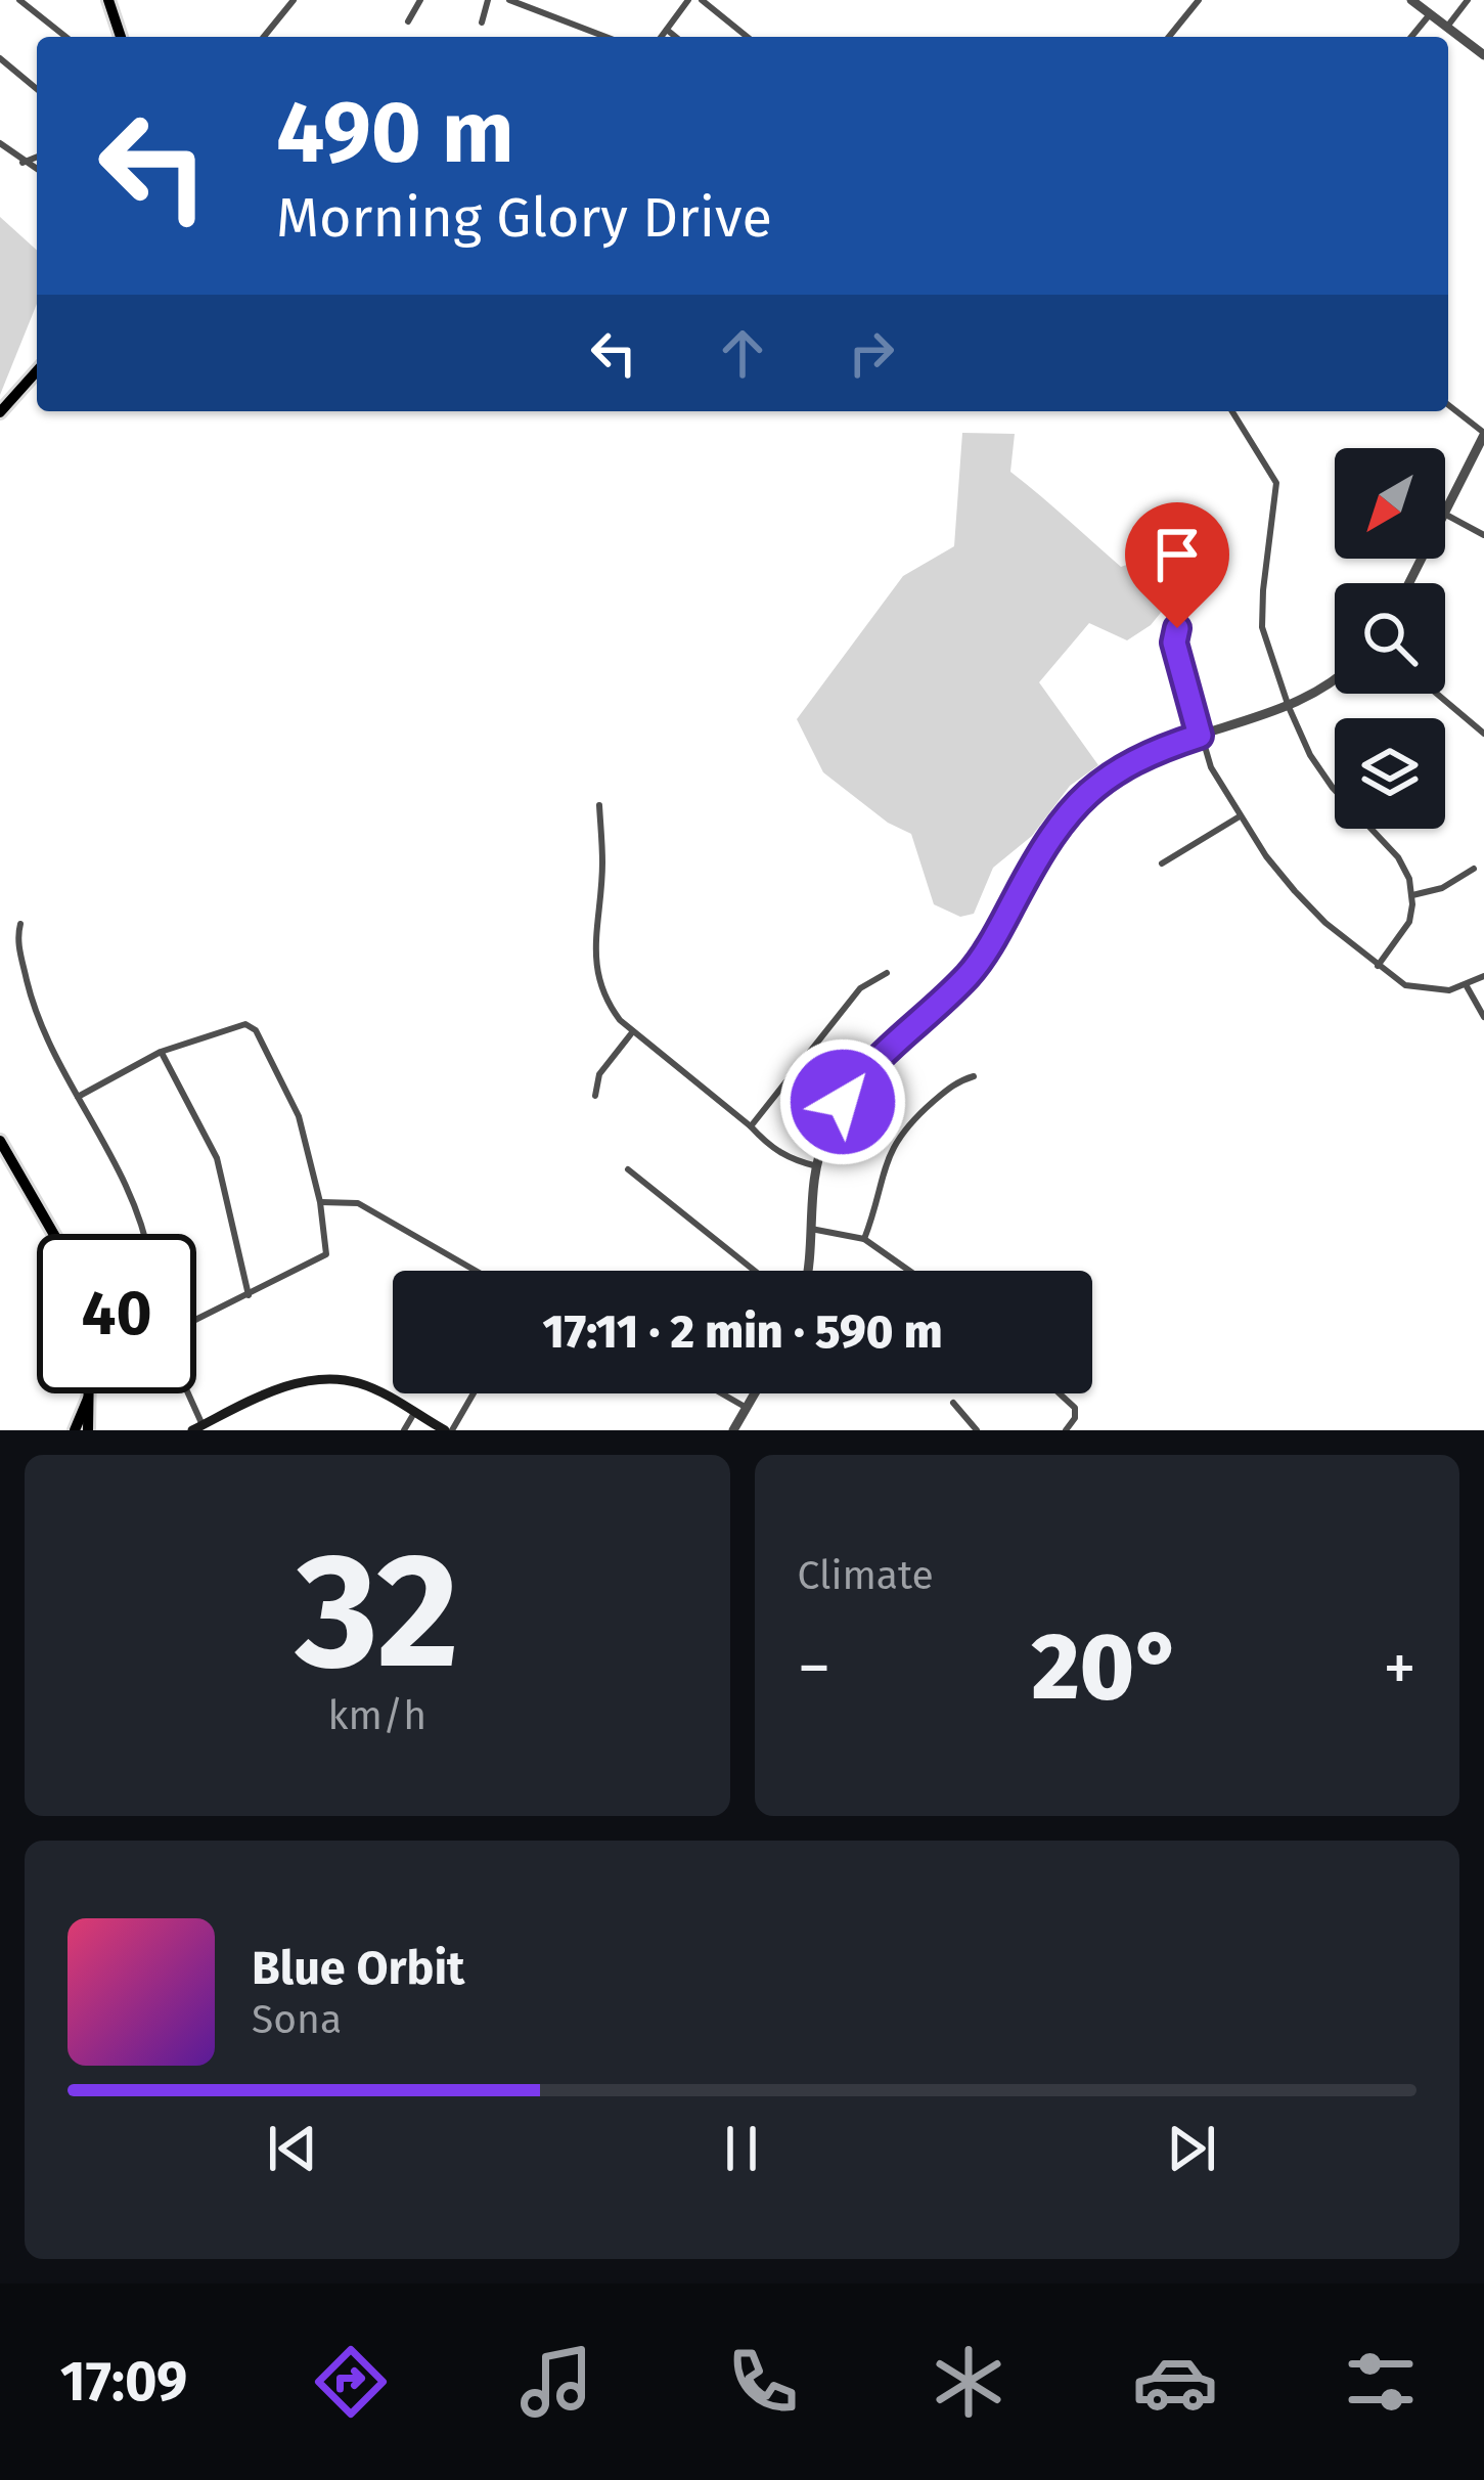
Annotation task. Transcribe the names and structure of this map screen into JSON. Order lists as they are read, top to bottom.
{
  "north": "bottom left",
  "page": {
    "turn": ["490 m", "Morning Glory Drive"],
    "limit": "40",
    "trip": "17:11 · 2 min · 590 m",
    "tile": [
      ["32", "km/h"],
      "Climate"
    ],
    "heat": ["−", "20°", "+"],
    "song": ["Blue Orbit", "Sona"],
    "tabs": "17:09"
  }
}
